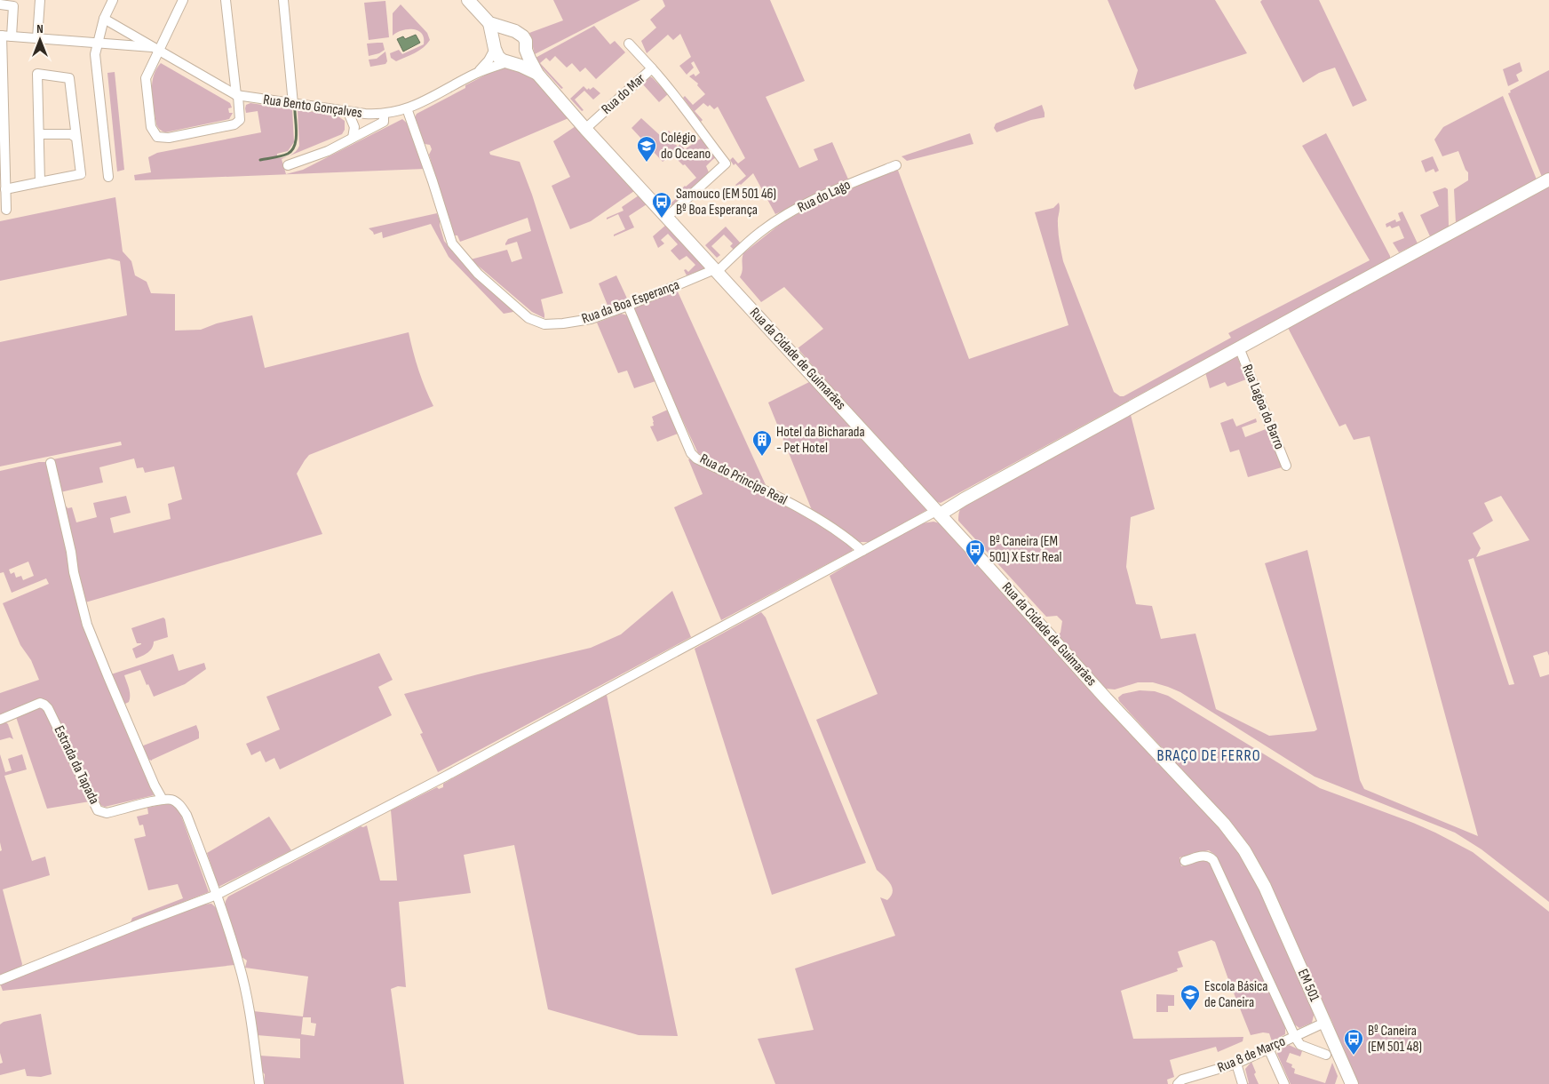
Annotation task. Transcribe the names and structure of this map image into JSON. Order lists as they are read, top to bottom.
{
  "streets": {
    "main road": ["Rua da Cidade de Guimarães", "EM 501"],
    "street": [
      "Rua do Mar",
      "Rua Bento Gonçalves",
      "Rua do Lago",
      "Rua da Boa Esperança",
      "Rua Lagoa do Barro",
      "Rua do Princípe Real",
      "Estrada da Tapada",
      "Rua 8 de Março"
    ]
  },
  "crossings": [
    ["Rua do Mar", "Rua da Cidade de Guimarães"],
    ["Rua Bento Gonçalves", "Rua da Boa Esperança"],
    ["Rua do Lago", "Rua da Boa Esperança"],
    ["Rua do Lago", "Rua da Cidade de Guimarães"],
    ["Rua da Boa Esperança", "Rua da Cidade de Guimarães"],
    ["Rua da Boa Esperança", "Rua do Princípe Real"],
    ["Rua da Cidade de Guimarães", "EM 501"],
    ["EM 501", "Rua 8 de Março"]
  ],
  "districts": ["BRAÇO DE FERRO"],
  "places": {
    "school or university": ["Colégio do Oceano", "Escola Básica de Caneira"],
    "bus stop": ["Samouco (EM 501 46) Bº Boa Esperança", "Bº Caneira (EM 501) X Estr Real", "Bº Caneira (EM 501 48)"],
    "building": ["Hotel da Bicharada - Pet Hotel"]
  },
  "north": "top"
}
